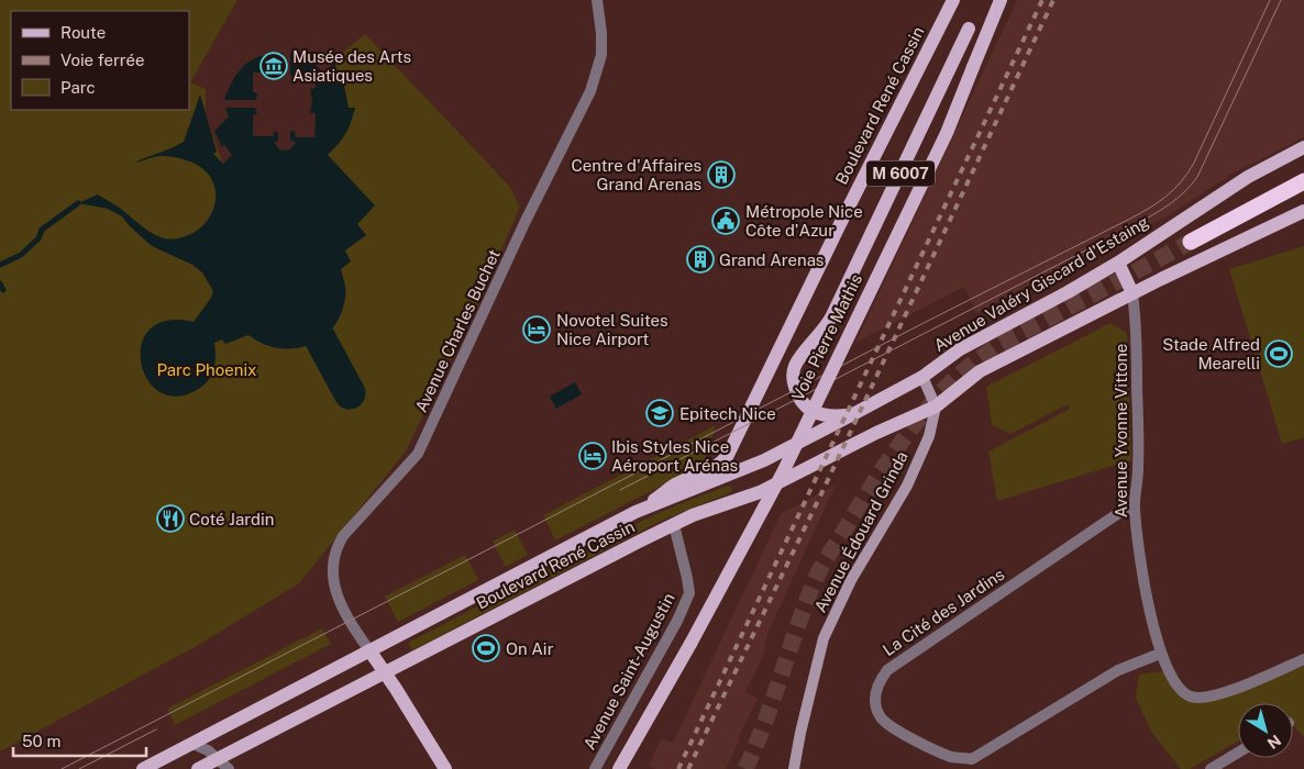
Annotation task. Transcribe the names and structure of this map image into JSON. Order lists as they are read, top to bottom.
{
  "streets": {
    "main road": [
      "Boulevard René Cassin",
      "M 6007",
      "Avenue Valéry Giscard d'Estaing",
      "Voie Pierre Mathis",
      "Avenue Édouard Grinda"
    ],
    "street": [
      "Avenue Charles Buchet",
      "Avenue Yvonne Vittone",
      "La Cité des Jardins",
      "Avenue Saint-Augustin"
    ]
  },
  "crossings": [
    ["Boulevard René Cassin", "M 6007"],
    ["Boulevard René Cassin", "Avenue Valéry Giscard d'Estaing"],
    ["Boulevard René Cassin", "Avenue Charles Buchet"],
    ["Boulevard René Cassin", "Avenue Édouard Grinda"],
    ["Boulevard René Cassin", "Avenue Saint-Augustin"],
    ["M 6007", "Avenue Valéry Giscard d'Estaing"],
    ["Avenue Yvonne Vittone", "La Cité des Jardins"]
  ],
  "parks": ["Parc Phoenix"],
  "places": {
    "museum": ["Musée des Arts Asiatiques"],
    "building": ["Centre d'Affaires Grand Arenas", "Grand Arenas"],
    "public building": ["Métropole Nice Côte d'Azur"],
    "hotel": ["Novotel Suites Nice Airport", "Ibis Styles Nice Aéroport Arénas"],
    "sports": ["Stade Alfred Mearelli", "On Air"],
    "school or university": ["Epitech Nice"],
    "restaurant": ["Coté Jardin"]
  },
  "legend": ["Route", "Voie ferrée", "Parc"],
  "scale_bar": "50 m",
  "north": "bottom right"
}
